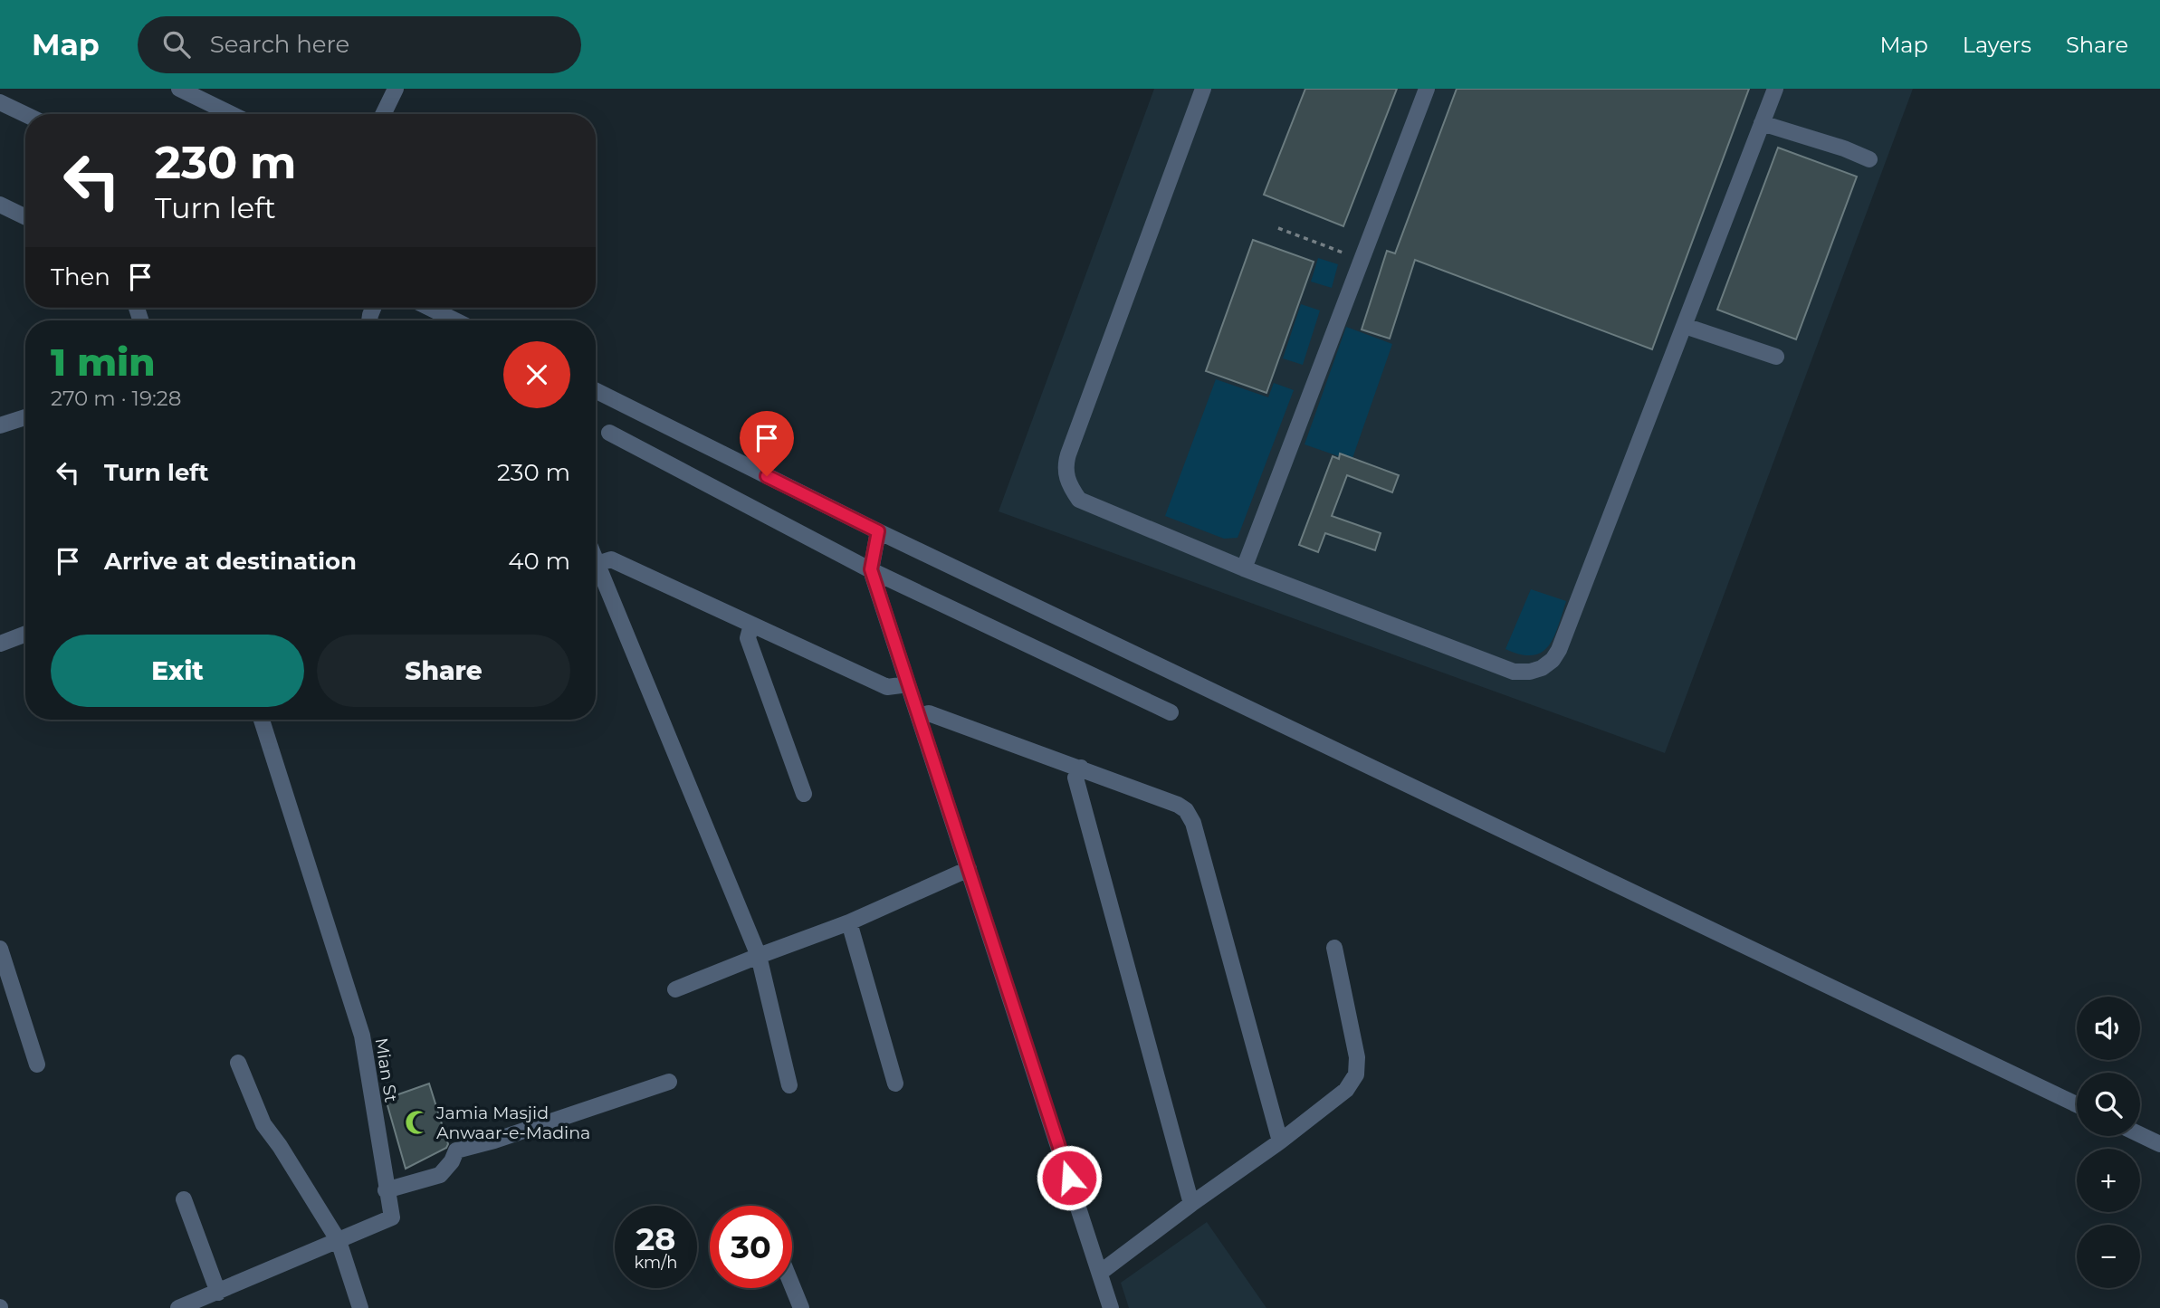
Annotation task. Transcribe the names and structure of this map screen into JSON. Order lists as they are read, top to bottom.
{
  "streets": {
    "street": ["Mian St"]
  },
  "places": {
    "mosque": ["Jamia Masjid Anwaar-e-Madina"]
  },
  "page": {
    "header": "Map",
    "search": "Search here",
    "nav": ["Map", "Layers", "Share"],
    "turn": ["230 m", "Turn left"],
    "then": "Then",
    "heading": ["1 min", "270 m · 19:28"],
    "list": [
      {
        "name": "Turn left",
        "value": "230 m"
      },
      {
        "name": "Arrive at destination",
        "value": "40 m"
      }
    ],
    "buttons": ["Exit", "Share"],
    "map_buttons": ["+", "−"],
    "speed": "28 km/h",
    "limit": "30"
  }
}
